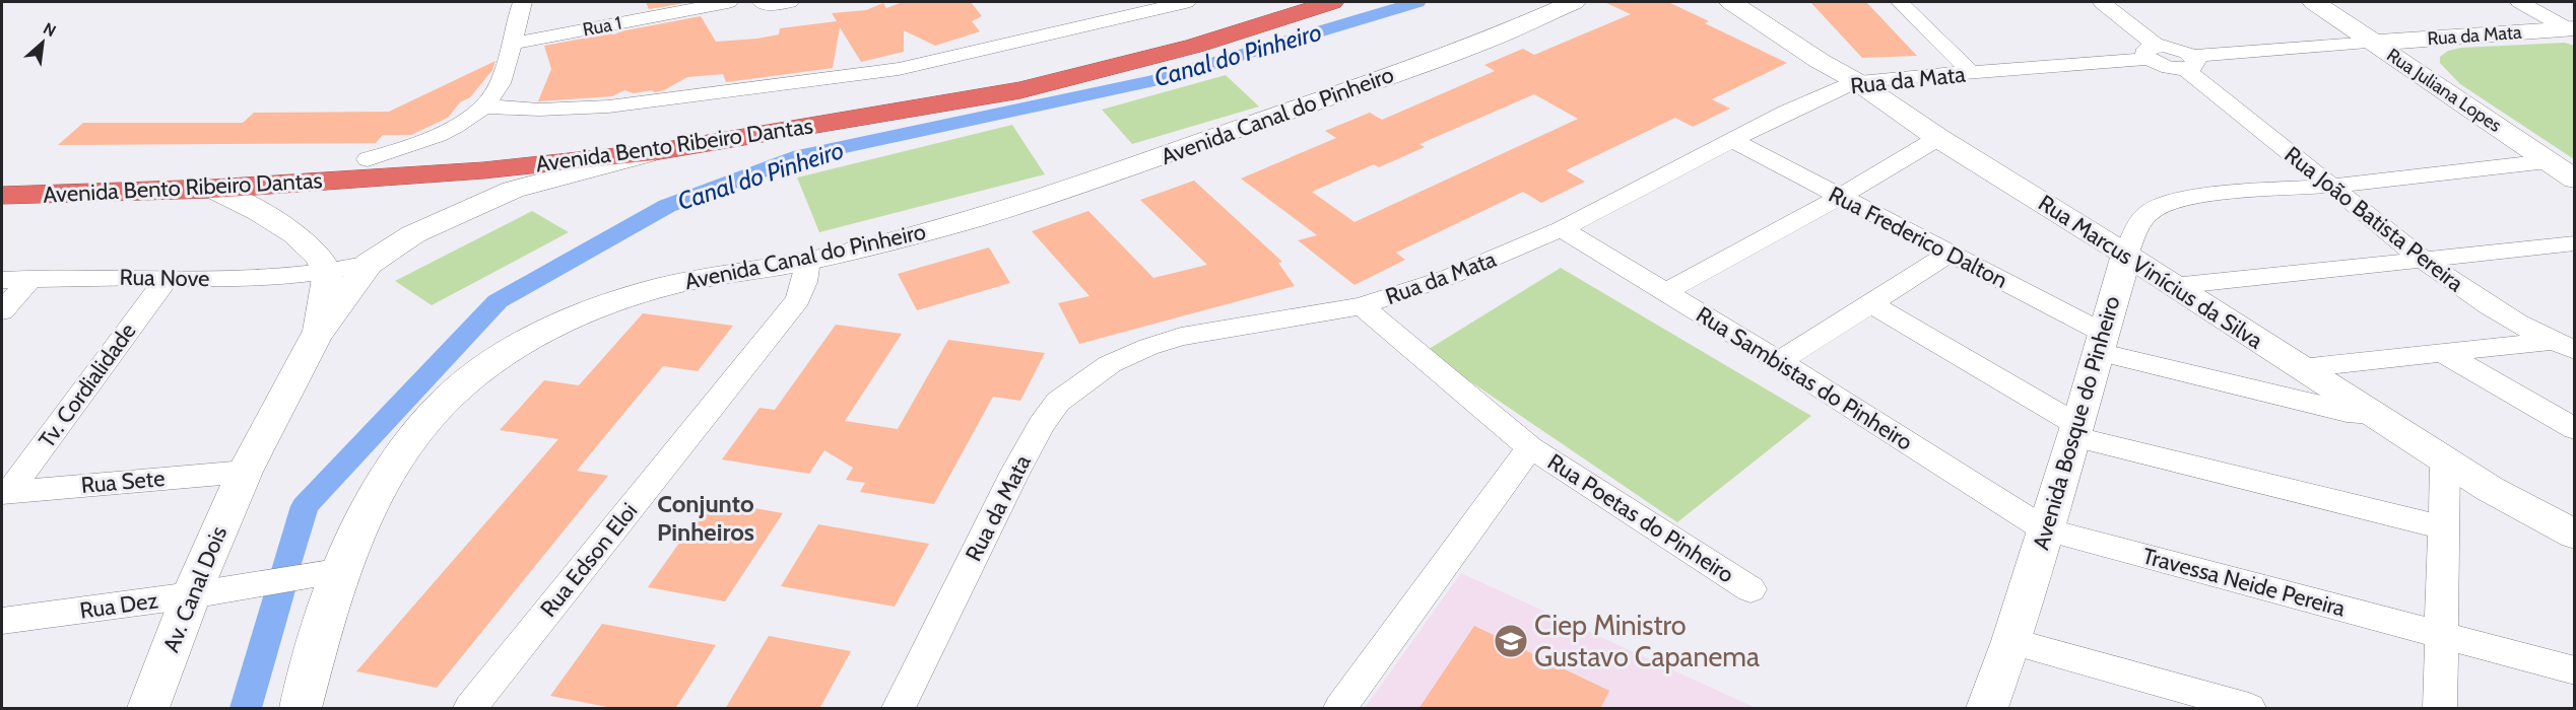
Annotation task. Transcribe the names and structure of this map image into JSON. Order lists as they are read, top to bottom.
{
  "streets": {
    "highway": ["Avenida Bento Ribeiro Dantas"],
    "street": [
      "Rua 1",
      "Rua da Mata",
      "Rua Juliana Lopes",
      "Avenida Canal do Pinheiro",
      "Rua João Batista Pereira",
      "Rua Frederico Dalton",
      "Rua Marcus Vinícius da Silva",
      "Rua Nove",
      "Rua Sambistas do Pinheiro",
      "Tv. Cordialidade",
      "Avenida Bosque do Pinheiro",
      "Rua Sete",
      "Rua Poetas do Pinheiro",
      "Rua Edson Eloi",
      "Travessa Neide Pereira",
      "Av. Canal Dois",
      "Rua Dez"
    ]
  },
  "crossings": [
    ["Rua da Mata", "Rua Juliana Lopes"],
    ["Rua da Mata", "Rua João Batista Pereira"],
    ["Rua da Mata", "Rua Frederico Dalton"],
    ["Rua da Mata", "Rua Marcus Vinícius da Silva"],
    ["Rua da Mata", "Rua Sambistas do Pinheiro"],
    ["Rua da Mata", "Rua Poetas do Pinheiro"],
    ["Rua Juliana Lopes", "Avenida Bosque do Pinheiro"],
    ["Avenida Canal do Pinheiro", "Rua Edson Eloi"],
    ["Avenida Canal do Pinheiro", "Rua Dez"],
    ["Rua João Batista Pereira", "Avenida Bosque do Pinheiro"],
    ["Rua Frederico Dalton", "Rua Marcus Vinícius da Silva"],
    ["Rua Frederico Dalton", "Avenida Bosque do Pinheiro"],
    ["Rua Marcus Vinícius da Silva", "Avenida Bosque do Pinheiro"],
    ["Rua Nove", "Tv. Cordialidade"],
    ["Rua Sambistas do Pinheiro", "Avenida Bosque do Pinheiro"],
    ["Rua Sambistas do Pinheiro", "Travessa Neide Pereira"],
    ["Tv. Cordialidade", "Rua Sete"],
    ["Avenida Bosque do Pinheiro", "Travessa Neide Pereira"],
    ["Rua Sete", "Av. Canal Dois"],
    ["Av. Canal Dois", "Rua Dez"]
  ],
  "districts": ["Conjunto Pinheiros"],
  "water": ["Canal do Pinheiro"],
  "places": {
    "school or university": ["Ciep Ministro Gustavo Capanema"]
  },
  "north": "top right"
}
